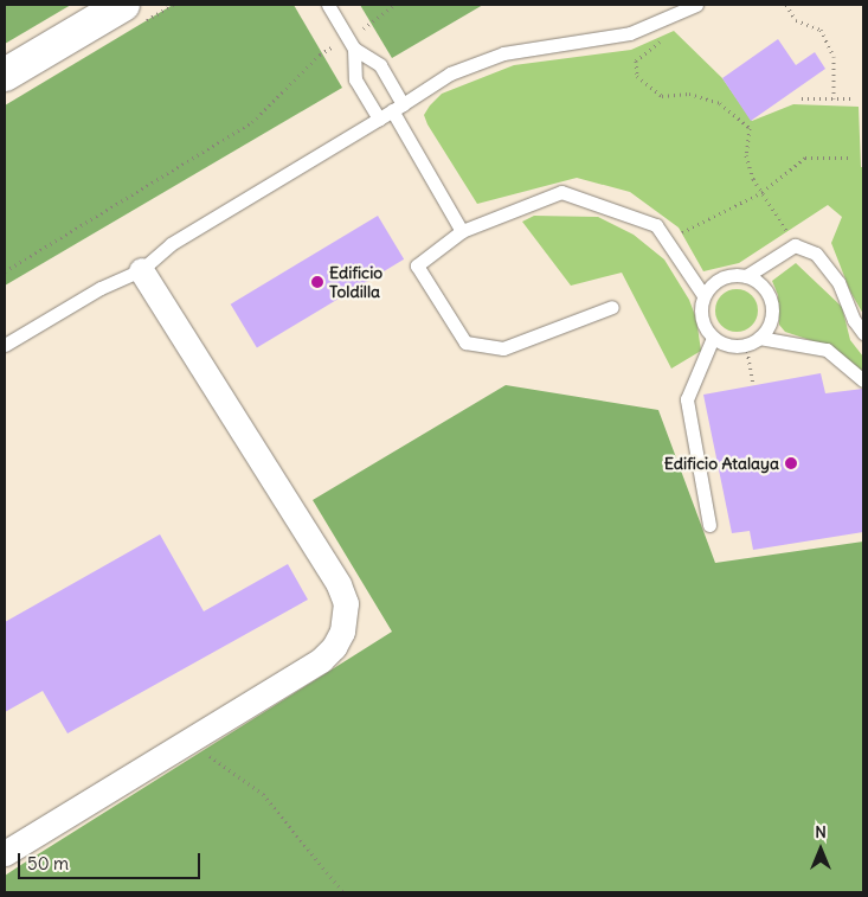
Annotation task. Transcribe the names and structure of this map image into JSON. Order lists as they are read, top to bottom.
{
  "places": ["Edificio Toldilla", "Edificio Atalaya"],
  "scale_bar": "50 m",
  "north": "top"
}
